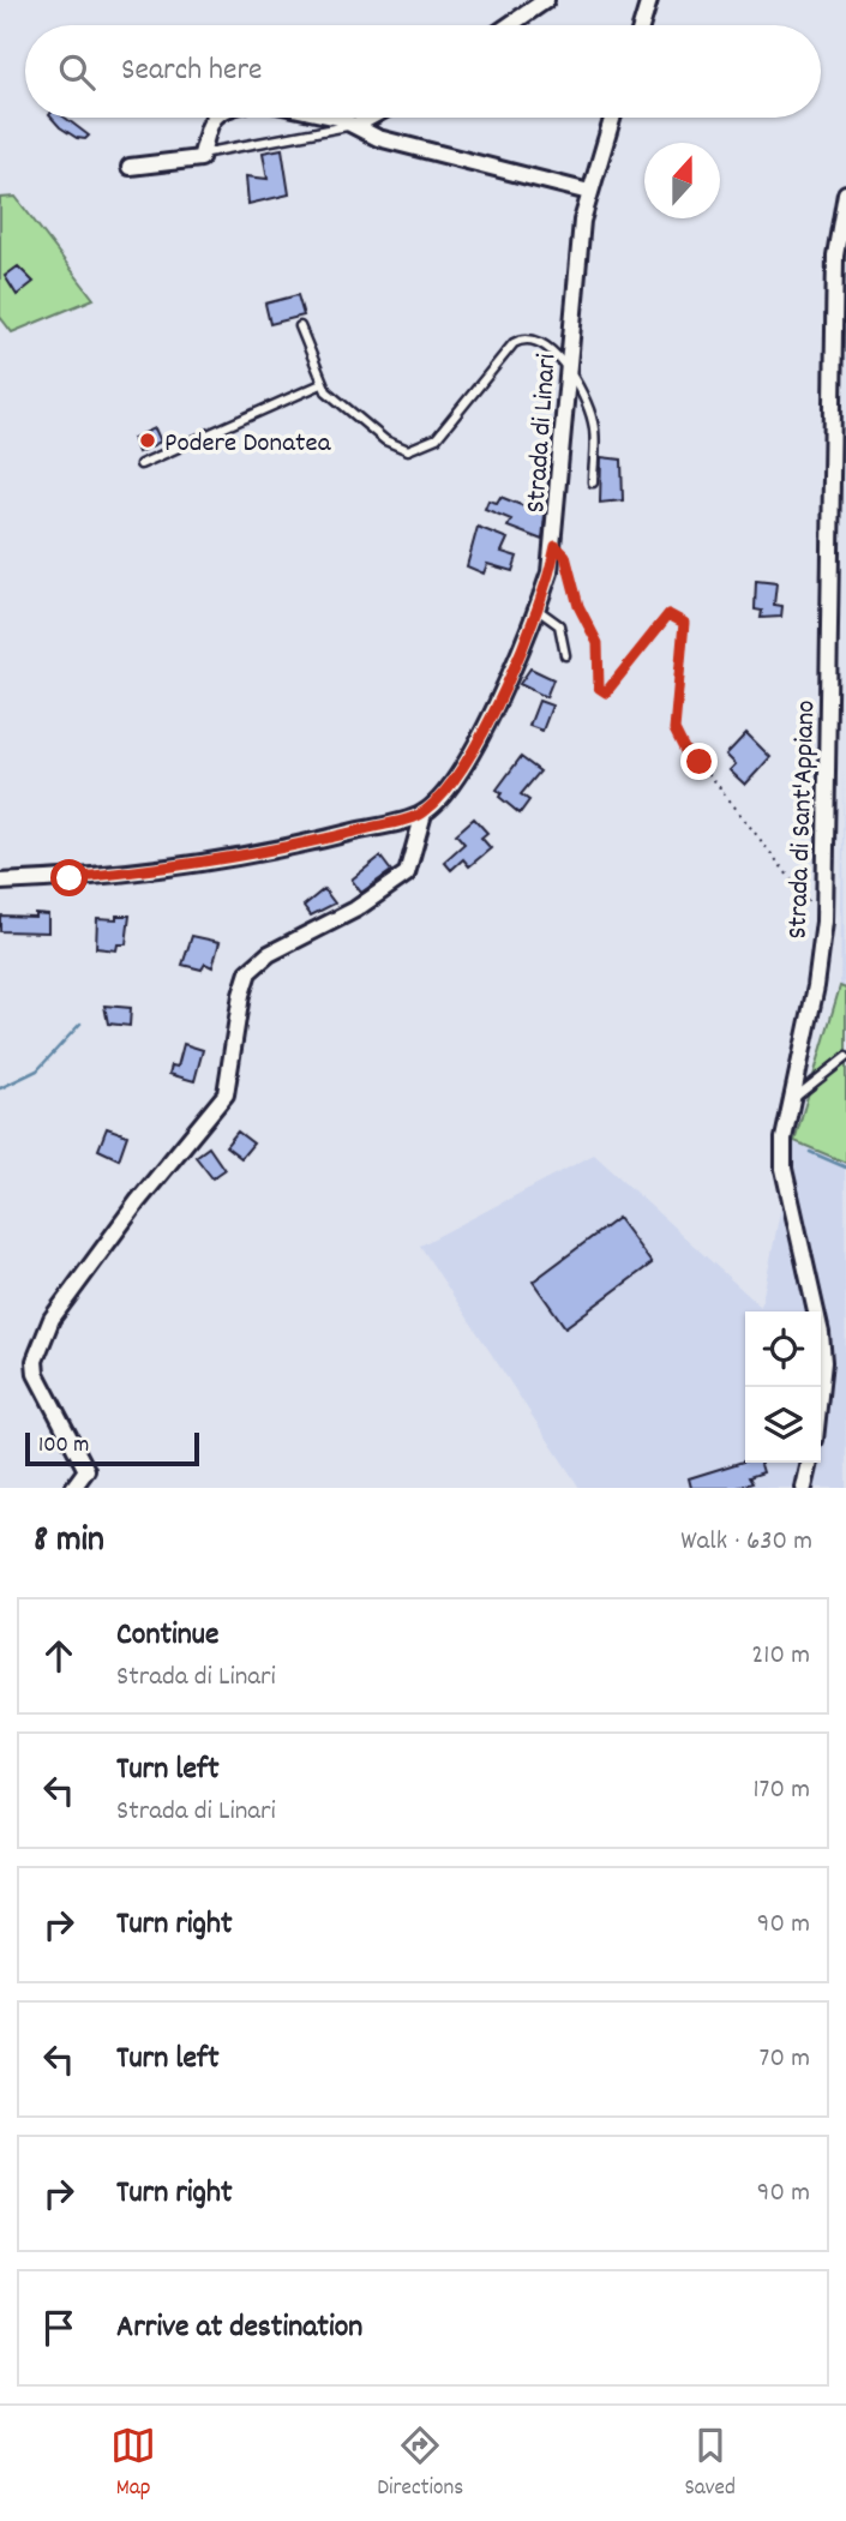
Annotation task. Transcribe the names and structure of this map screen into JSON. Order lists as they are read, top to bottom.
{
  "streets": {
    "street": ["Strada di Linari", "Strada di Sant'Appiano"]
  },
  "places": ["Podere Donatea"],
  "scale_bar": "100 m",
  "north": "top",
  "page": {
    "search": "Search here",
    "scale": "100 m",
    "heading": ["8 min", "Walk · 630 m"],
    "list": [
      ["Continue", "Strada di Linari", "210 m"],
      ["Turn left", "Strada di Linari", "170 m"],
      ["Turn right", "90 m"],
      ["Turn left", "70 m"],
      ["Turn right", "90 m"],
      "Arrive at destination"
    ],
    "nav": ["Map", "Directions", "Saved"]
  }
}
